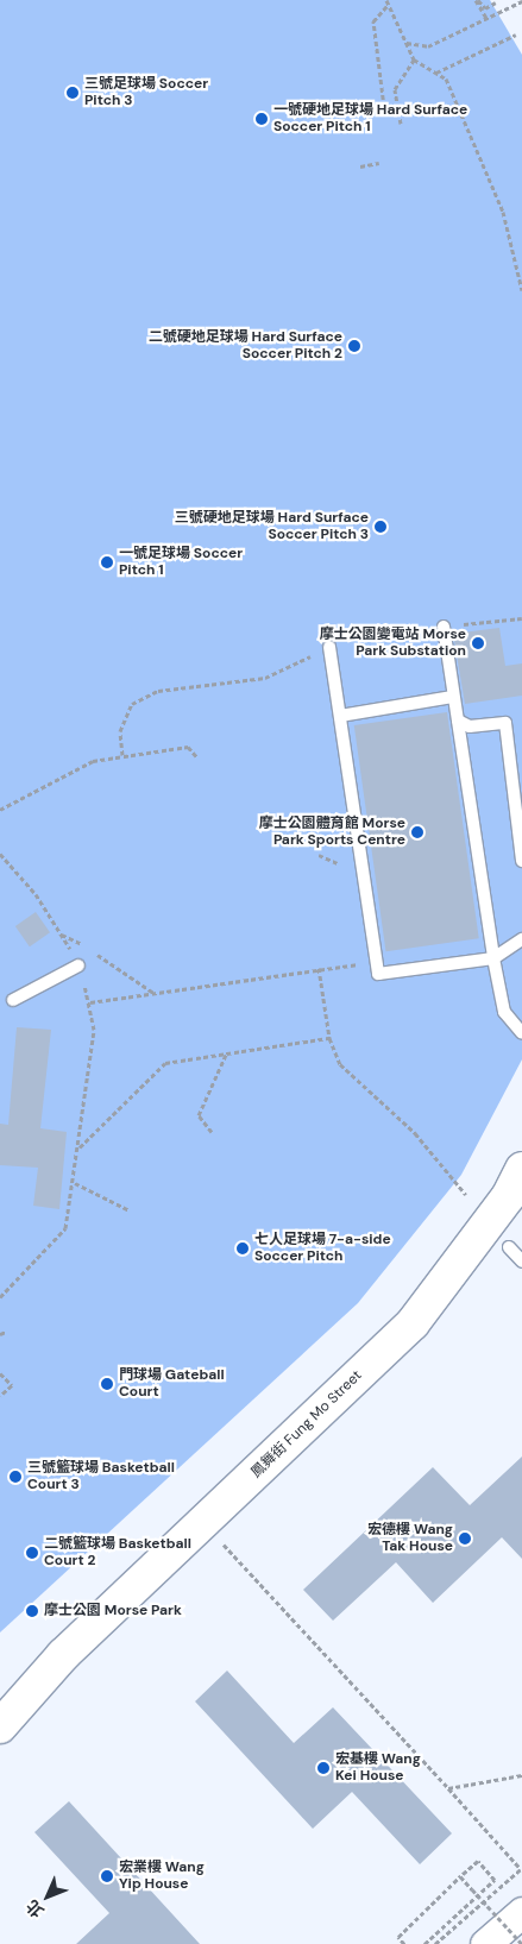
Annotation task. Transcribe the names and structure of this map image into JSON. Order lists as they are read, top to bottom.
{
  "streets": {
    "main road": ["鳳舞街 Fung Mo Street"]
  },
  "places": [
    "三號足球場 Soccer Pitch 3",
    "一號硬地足球場 Hard Surface Soccer Pitch 1",
    "二號硬地足球場 Hard Surface Soccer Pitch 2",
    "三號硬地足球場 Hard Surface Soccer Pitch 3",
    "一號足球場 Soccer Pitch 1",
    "摩士公園變電站 Morse Park Substation",
    "摩士公園體育館 Morse Park Sports Centre",
    "七人足球場 7-a-side Soccer Pitch",
    "門球場 Gateball Court",
    "三號籃球場 Basketball Court 3",
    "宏德樓 Wang Tak House",
    "二號籃球場 Basketball Court 2",
    "摩士公園 Morse Park",
    "宏基樓 Wang Kei House",
    "宏業樓 Wang Yip House"
  ],
  "north": "bottom left"
}
